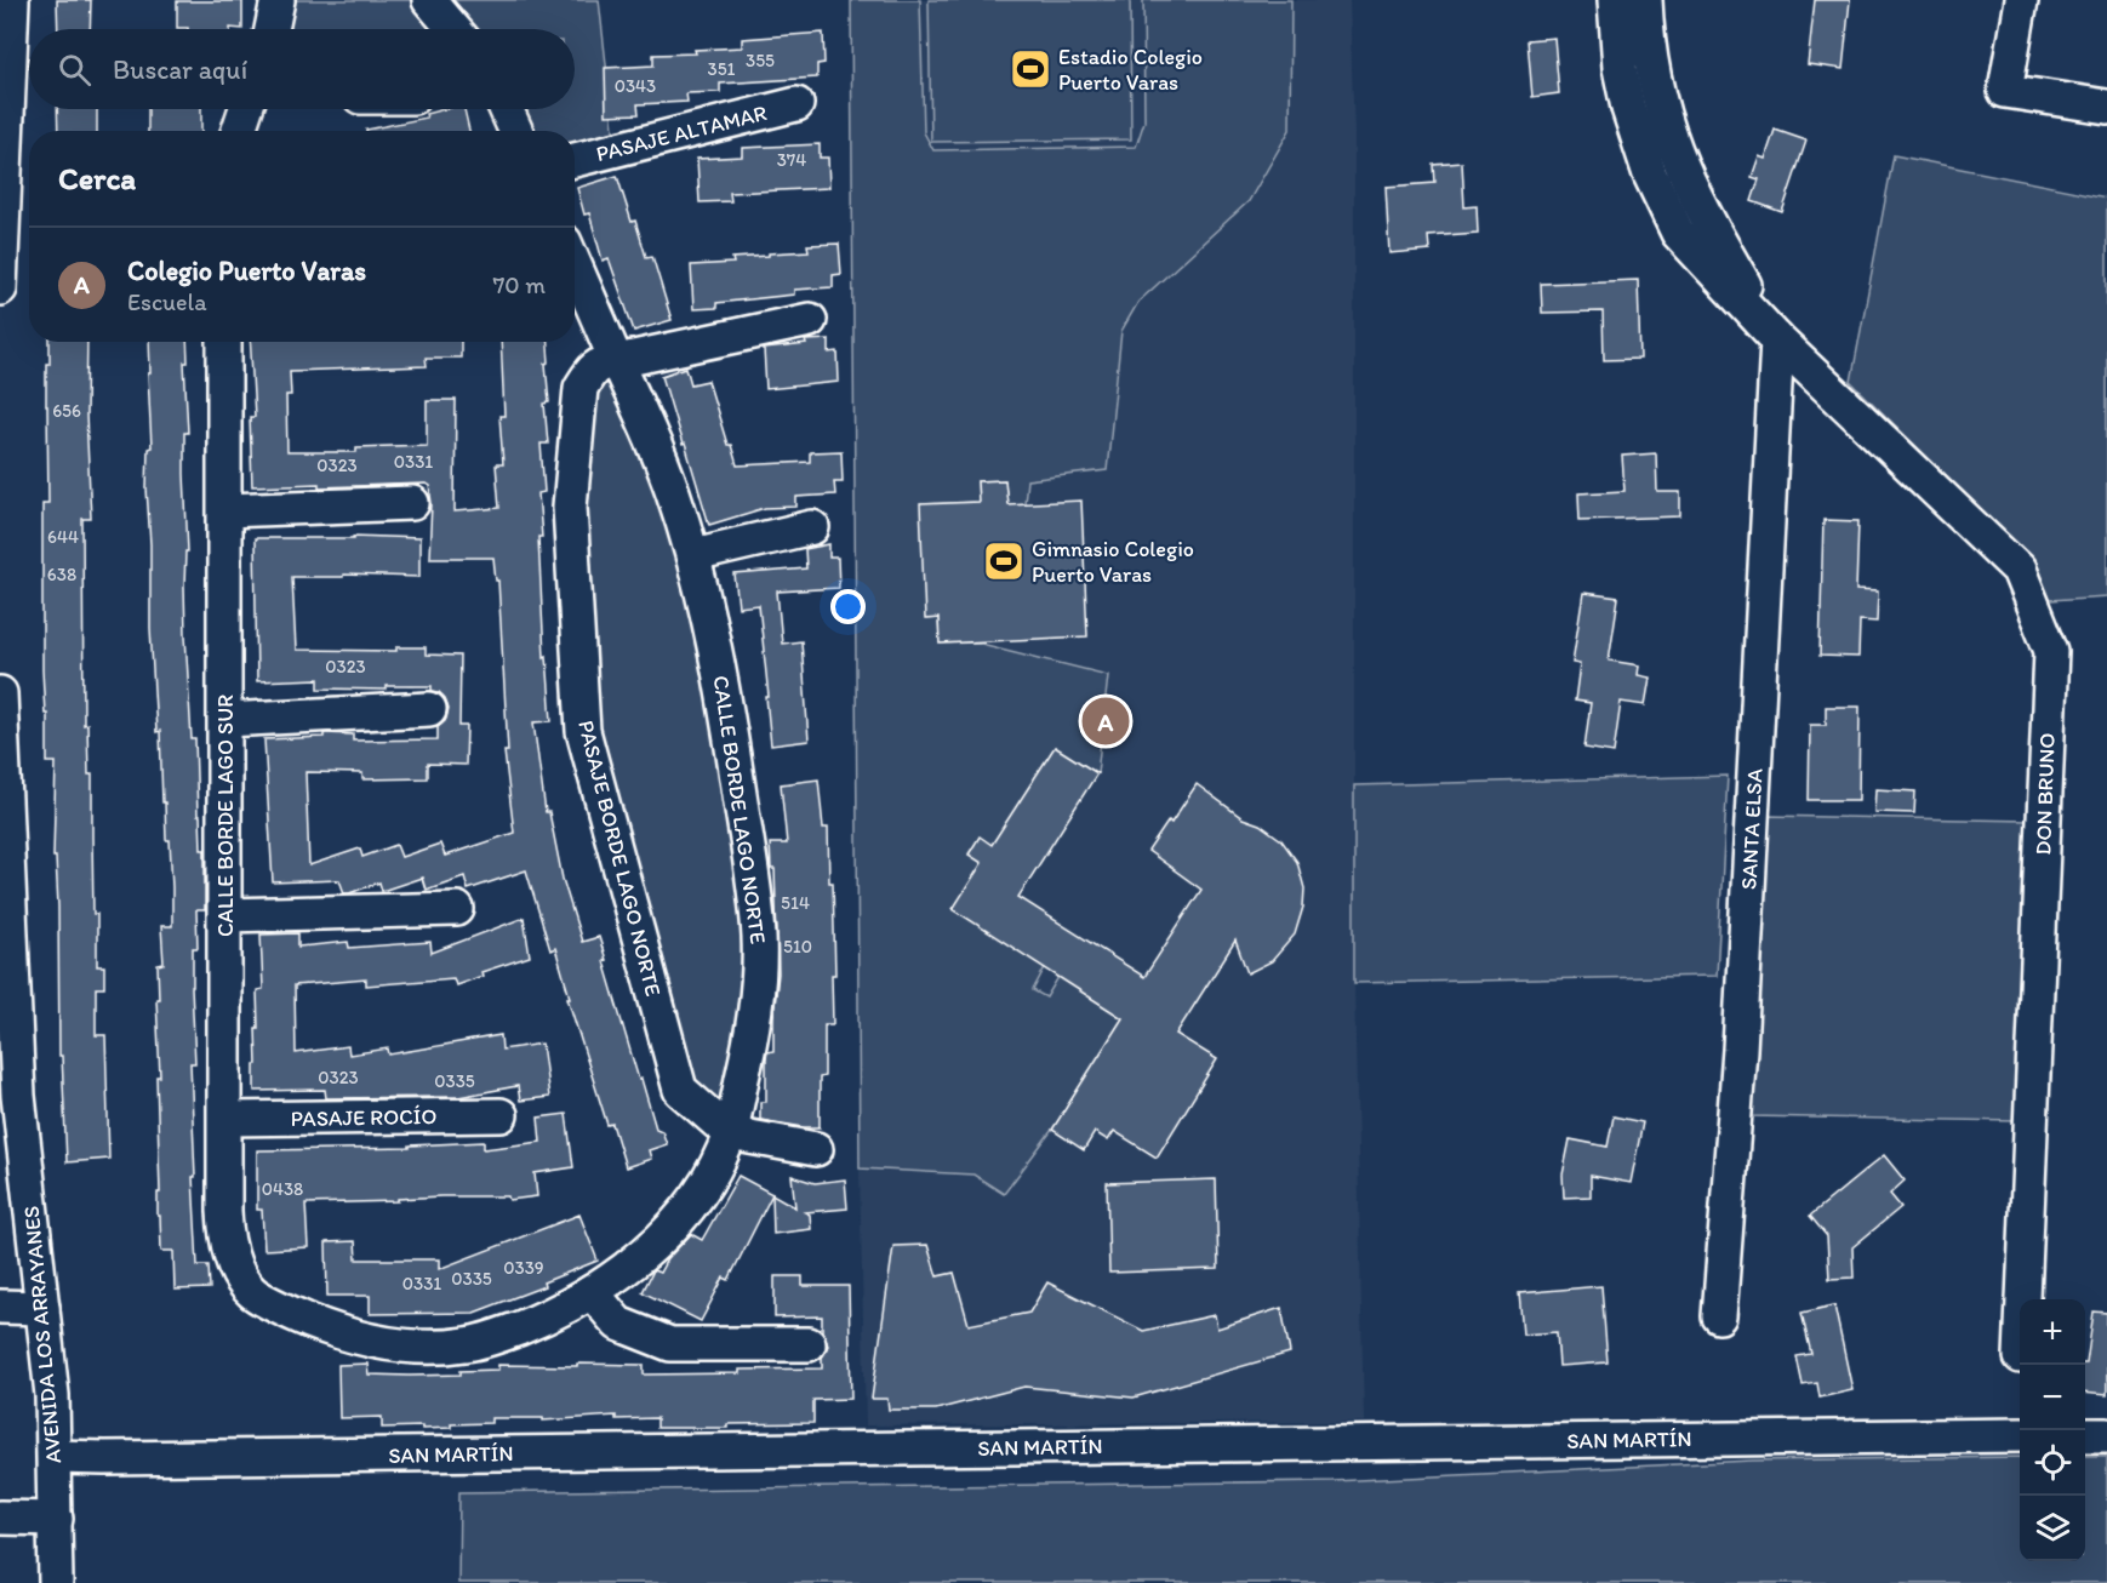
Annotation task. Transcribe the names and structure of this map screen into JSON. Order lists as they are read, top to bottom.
{
  "streets": {
    "street": [
      "PASAJE ALTAMAR",
      "DON BRUNO",
      "CALLE BORDE LAGO NORTE",
      "CALLE BORDE LAGO SUR",
      "SANTA ELSA",
      "PASAJE BORDE LAGO NORTE",
      "PASAJE ROCÍO",
      "AVENIDA LOS ARRAYANES",
      "SAN MARTÍN"
    ]
  },
  "crossings": [
    ["DON BRUNO", "SANTA ELSA"],
    ["CALLE BORDE LAGO NORTE", "CALLE BORDE LAGO SUR"],
    ["CALLE BORDE LAGO NORTE", "PASAJE BORDE LAGO NORTE"],
    ["CALLE BORDE LAGO SUR", "PASAJE ROCÍO"],
    ["AVENIDA LOS ARRAYANES", "SAN MARTÍN"]
  ],
  "places": {
    "sports": ["Estadio Colegio Puerto Varas", "Gimnasio Colegio Puerto Varas"]
  },
  "house_numbers": [
    "355",
    "351",
    "0343",
    "374",
    "656",
    "0331",
    "0323",
    "644",
    "638",
    "0323",
    "514",
    "510",
    "0323",
    "0335",
    "0438",
    "0339",
    "0335",
    "0331"
  ],
  "page": {
    "search": "Buscar aquí",
    "heading": "Cerca",
    "list": [
      {
        "mark": "A",
        "name": "Colegio Puerto Varas",
        "note": "Escuela",
        "value": "70 m"
      }
    ],
    "pins": "A",
    "map_buttons": ["+", "−"]
  }
}
